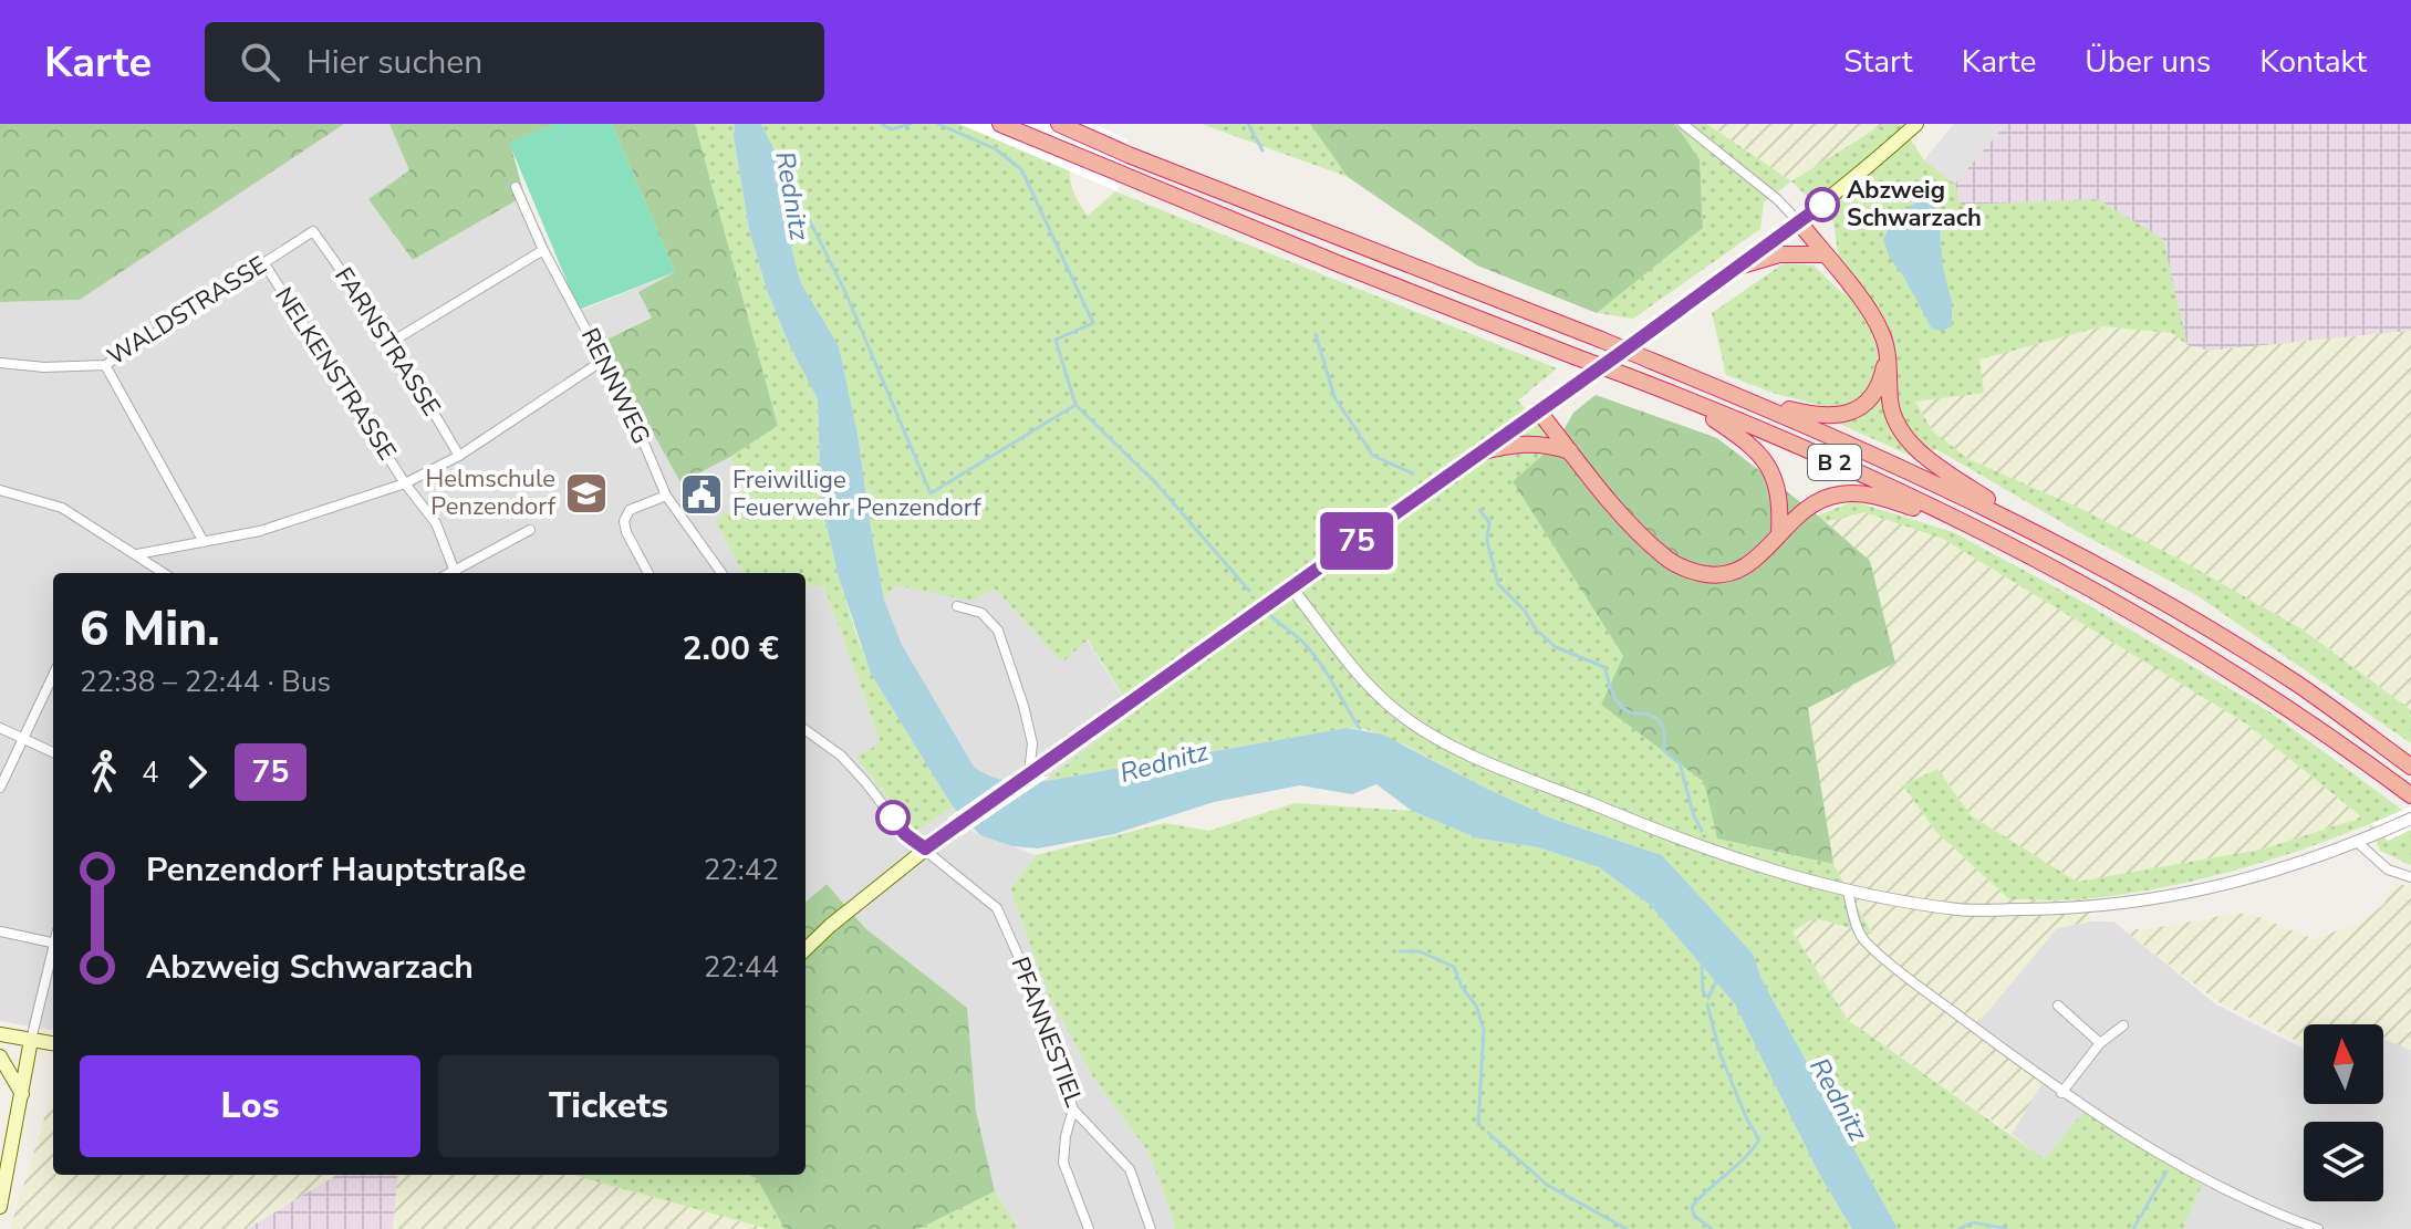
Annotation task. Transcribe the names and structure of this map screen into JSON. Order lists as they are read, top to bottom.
{
  "streets": {
    "highway": ["B 2"],
    "street": [
      "WALDSTRASSE",
      "FARNSTRASSE",
      "NELKENSTRASSE",
      "RENNWEG",
      "PFANNESTIEL"
    ]
  },
  "crossings": [
    ["WALDSTRASSE", "FARNSTRASSE"],
    ["WALDSTRASSE", "NELKENSTRASSE"]
  ],
  "water": ["Rednitz"],
  "places": {
    "other": ["Abzweig Schwarzach"],
    "school or university": ["Helmschule Penzendorf"],
    "public building": ["Freiwillige Feuerwehr Penzendorf"]
  },
  "lines": ["bus line 75"],
  "north": "top",
  "page": {
    "header": "Karte",
    "search": "Hier suchen",
    "nav": [
      "Start",
      "Karte",
      "Über uns",
      "Kontakt"
    ],
    "on_map": "75",
    "heading": ["6 Min.", "22:38 – 22:44 · Bus", "2.00 €"],
    "legs": ["4", "75"],
    "list": [
      {
        "name": "Penzendorf Hauptstraße",
        "value": "22:42"
      },
      {
        "name": "Abzweig Schwarzach",
        "value": "22:44"
      }
    ],
    "buttons": ["Los", "Tickets"]
  }
}
